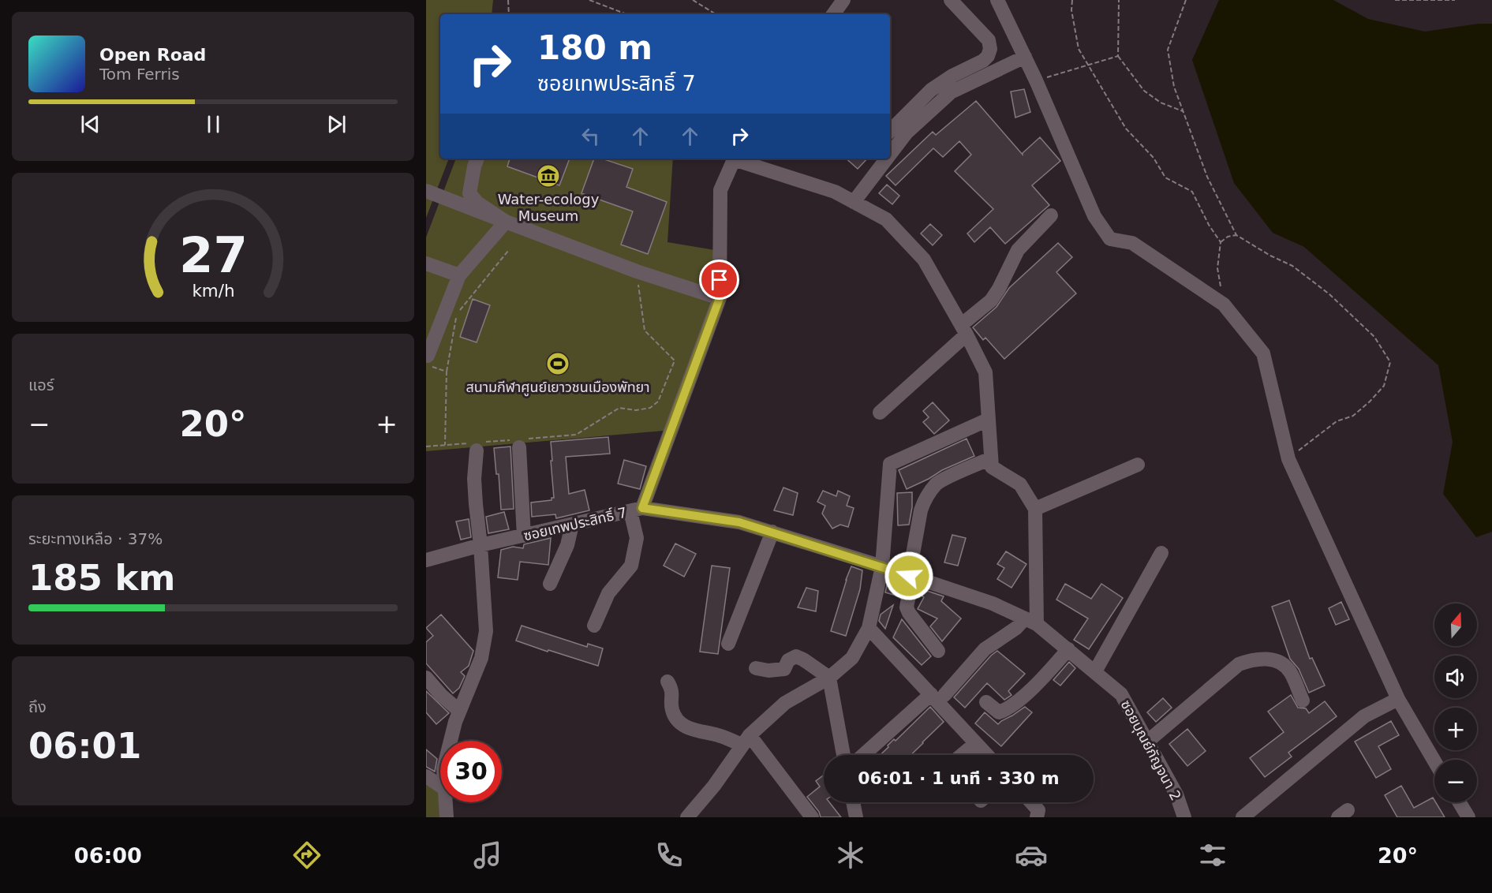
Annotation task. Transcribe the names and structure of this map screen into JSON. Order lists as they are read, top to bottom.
{
  "streets": {
    "street": ["ซอยเทพประสิทธิ์ 7", "ซอยบุณย์กัญจนา 2"]
  },
  "crossings": [
    ["ซอยเทพประสิทธิ์ 7", "ซอยบุณย์กัญจนา 2"]
  ],
  "places": {
    "museum": ["Water-ecology Museum"],
    "sports": ["สนามกีฬาศูนย์เยาวชนเมืองพัทยา"]
  },
  "north": "top",
  "page": {
    "turn": ["180 m", "ซอยเทพประสิทธิ์ 7"],
    "song": ["Open Road", "Tom Ferris"],
    "tile": [
      "แอร์",
      ["ระยะทางเหลือ · 37%", "185 km"],
      ["ถึง", "06:01"]
    ],
    "heat": ["−", "20°", "+"],
    "map_buttons": ["+", "−"],
    "limit": "30",
    "trip": "06:01 · 1 นาที · 330 m",
    "tabs": ["06:00", "20°"],
    "gauge": ["27", "km/h"]
  }
}
